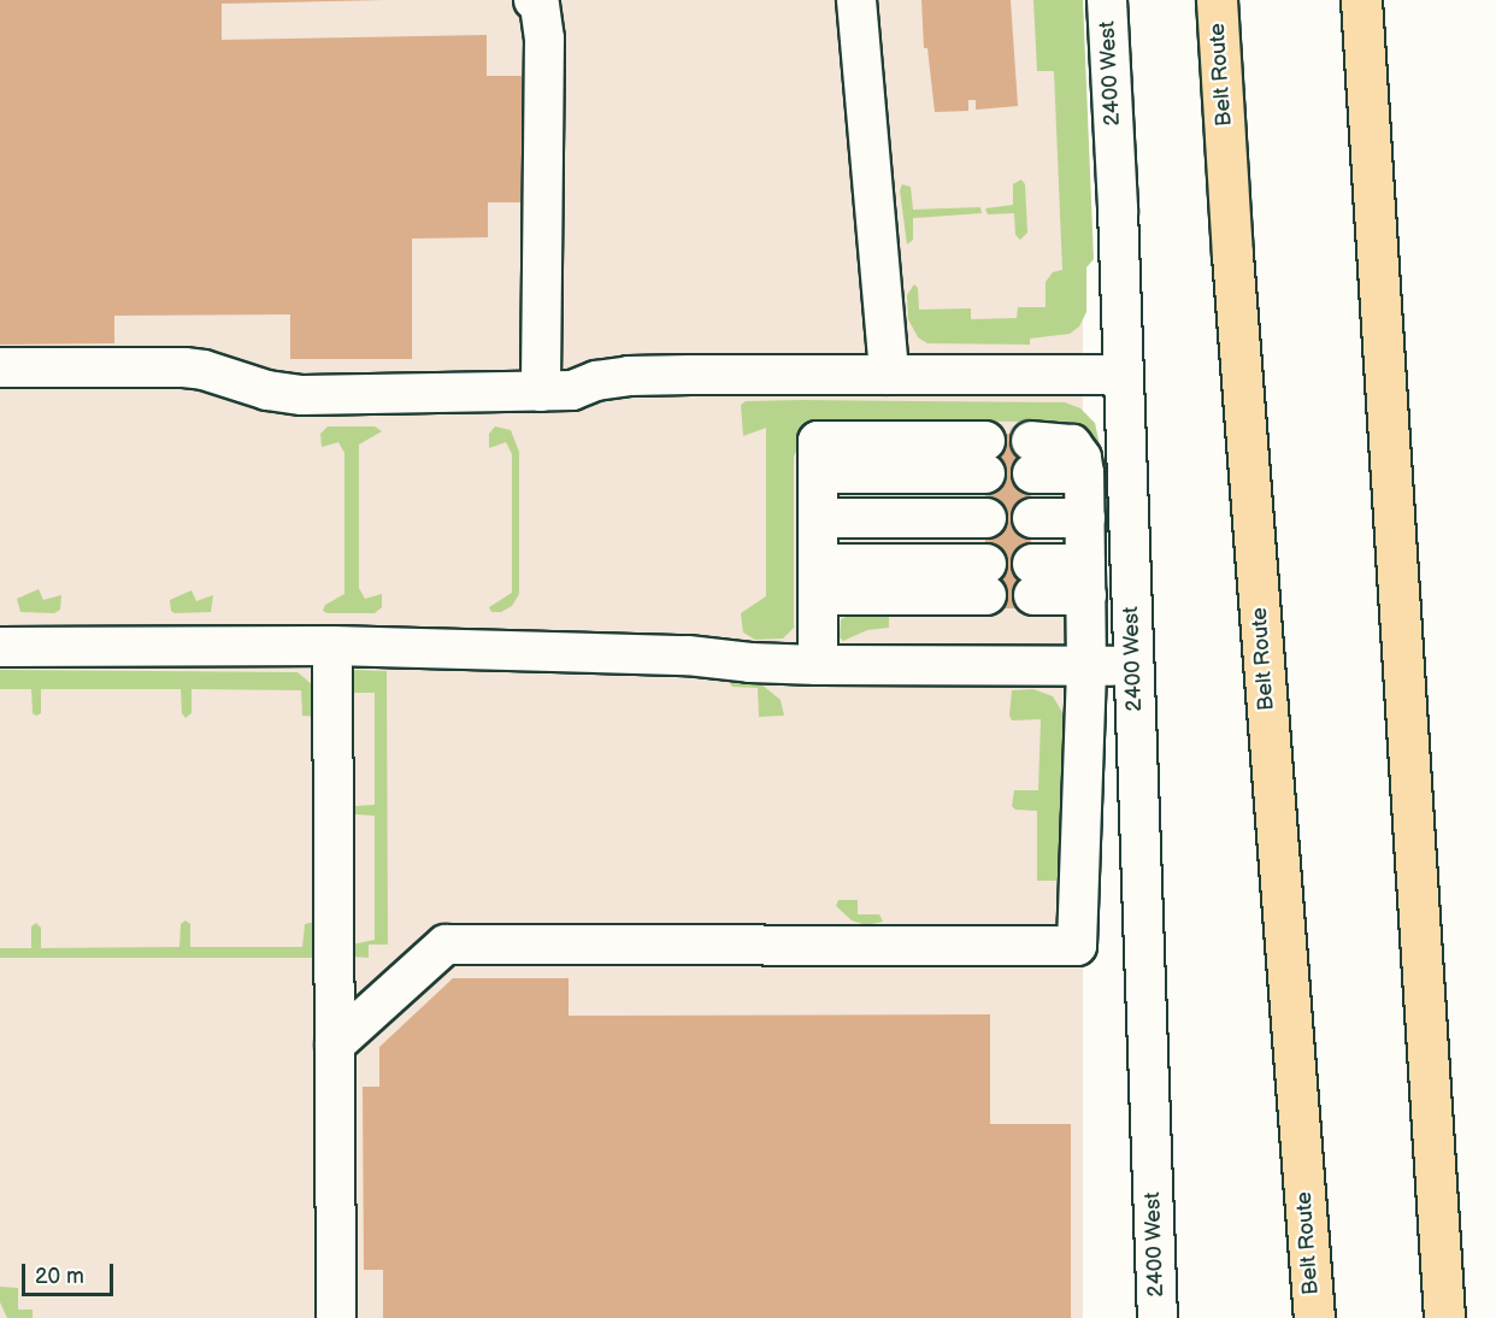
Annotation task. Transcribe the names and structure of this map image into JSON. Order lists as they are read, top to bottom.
{
  "streets": {
    "highway": ["Belt Route"],
    "street": ["2400 West"]
  },
  "scale_bar": "20 m"
}
